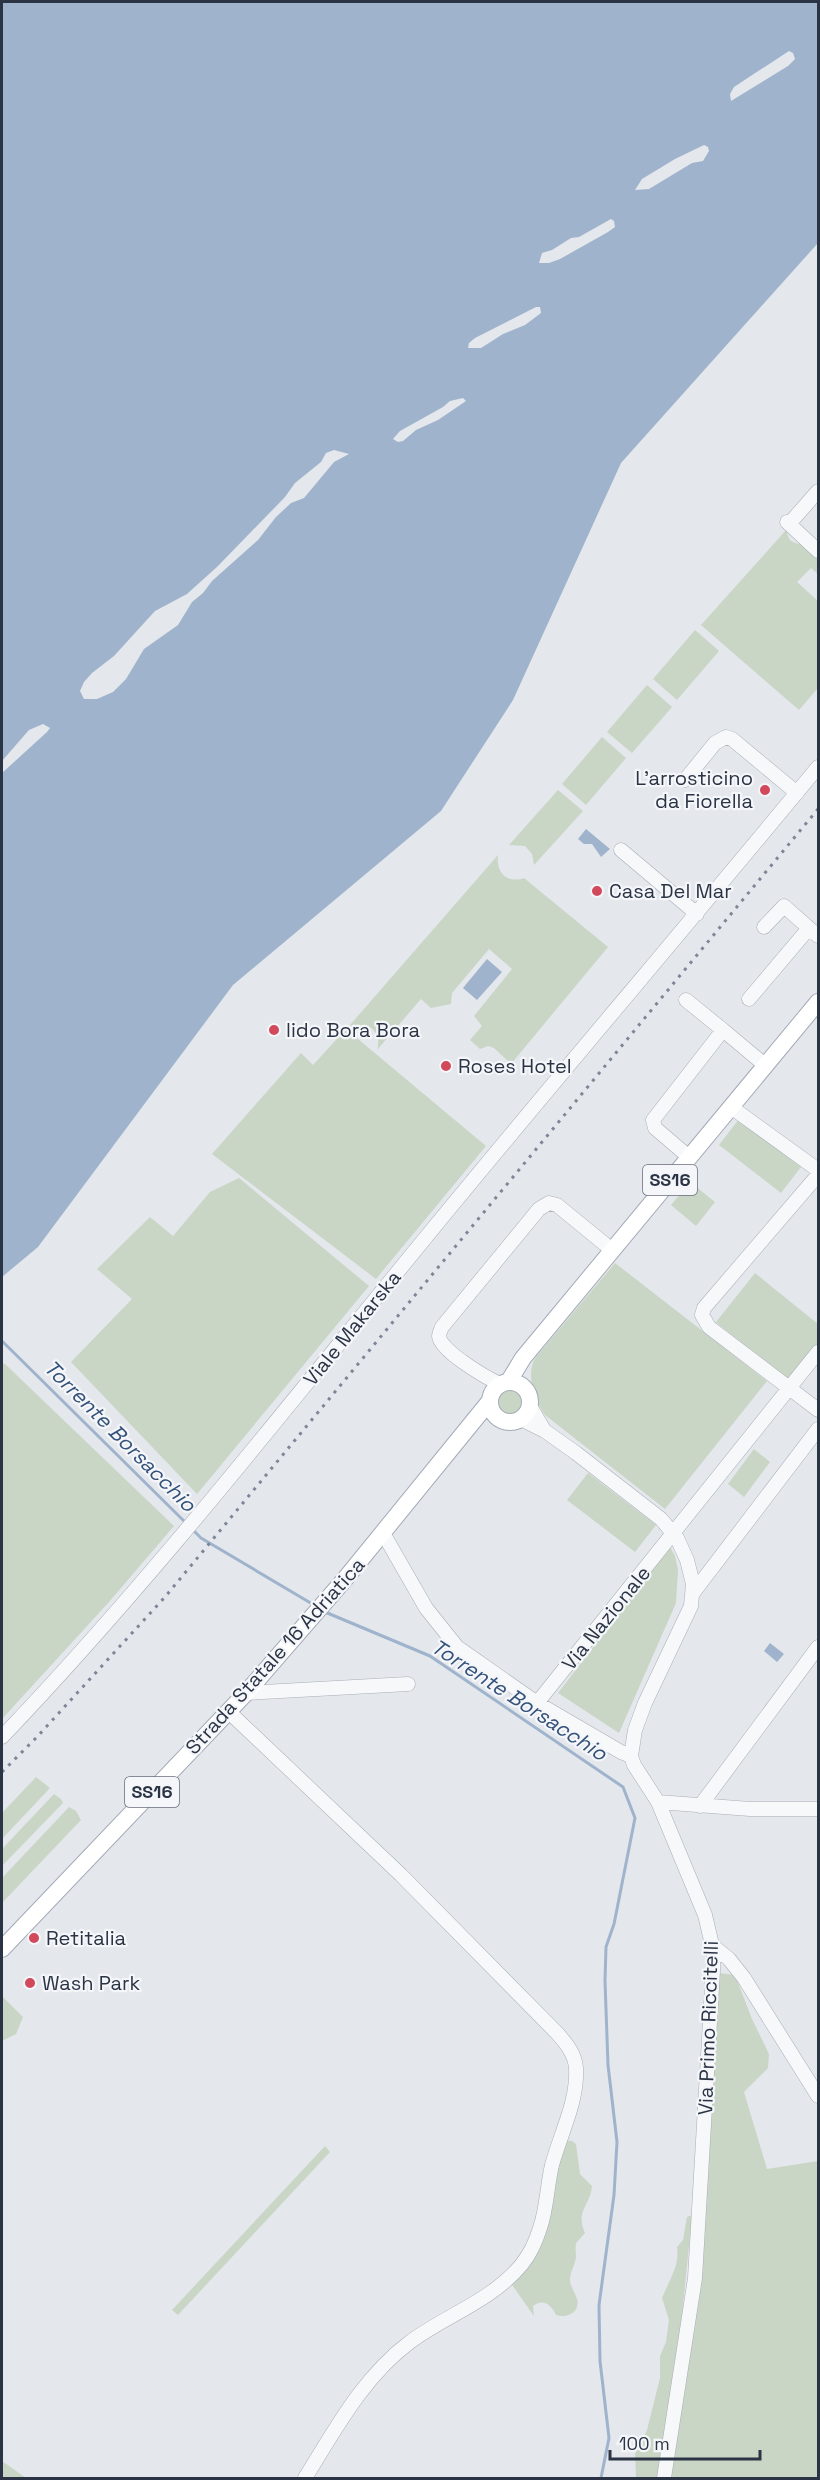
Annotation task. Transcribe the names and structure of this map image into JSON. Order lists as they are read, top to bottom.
{
  "streets": {
    "main road": ["SS16", "Strada Statale 16 Adriatica"],
    "street": ["Viale Makarska", "Via Nazionale", "Via Primo Riccitelli"]
  },
  "water": ["Torrente Borsacchio"],
  "places": [
    "L'arrosticino da Fiorella",
    "Casa Del Mar",
    "lido Bora Bora",
    "Roses Hotel",
    "Retitalia",
    "Wash Park"
  ],
  "scale_bar": "100 m"
}
